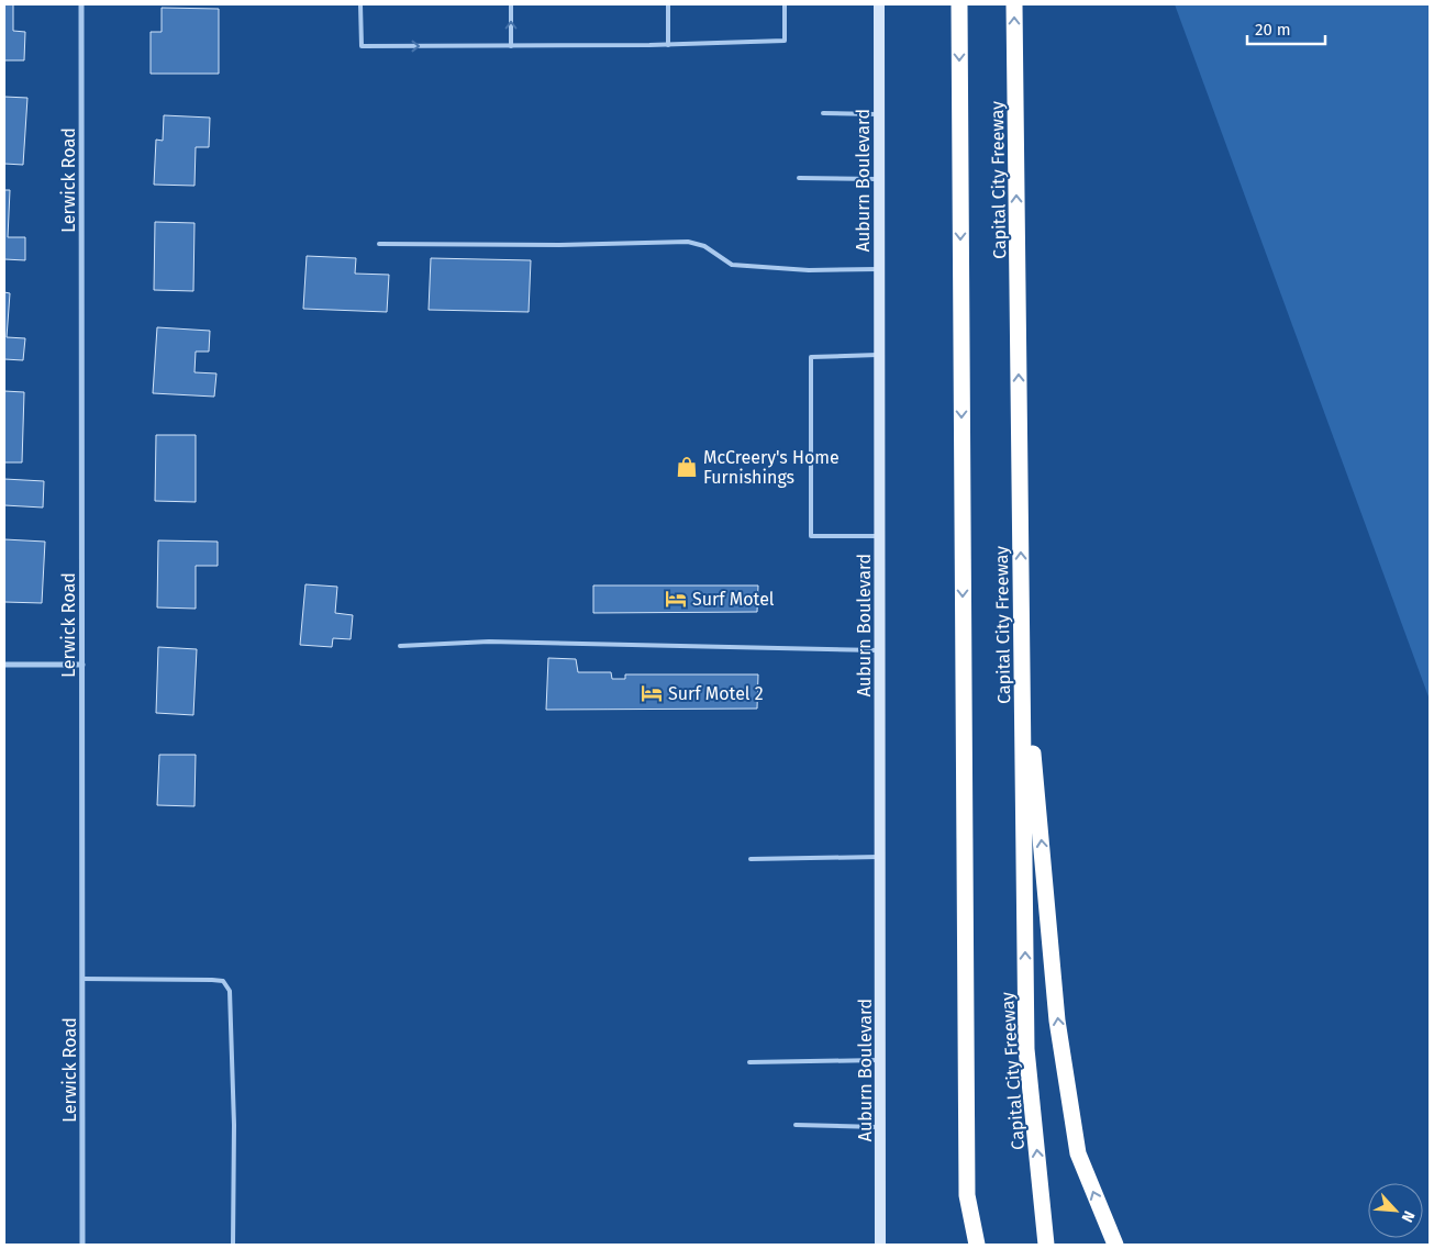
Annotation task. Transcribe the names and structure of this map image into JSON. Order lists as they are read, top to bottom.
{
  "streets": {
    "highway": ["Capital City Freeway"],
    "main road": ["Auburn Boulevard"],
    "street": ["Lerwick Road"]
  },
  "places": {
    "shop": ["McCreery's Home Furnishings"],
    "hotel": ["Surf Motel", "Surf Motel 2"]
  },
  "scale_bar": "20 m",
  "north": "bottom right"
}
